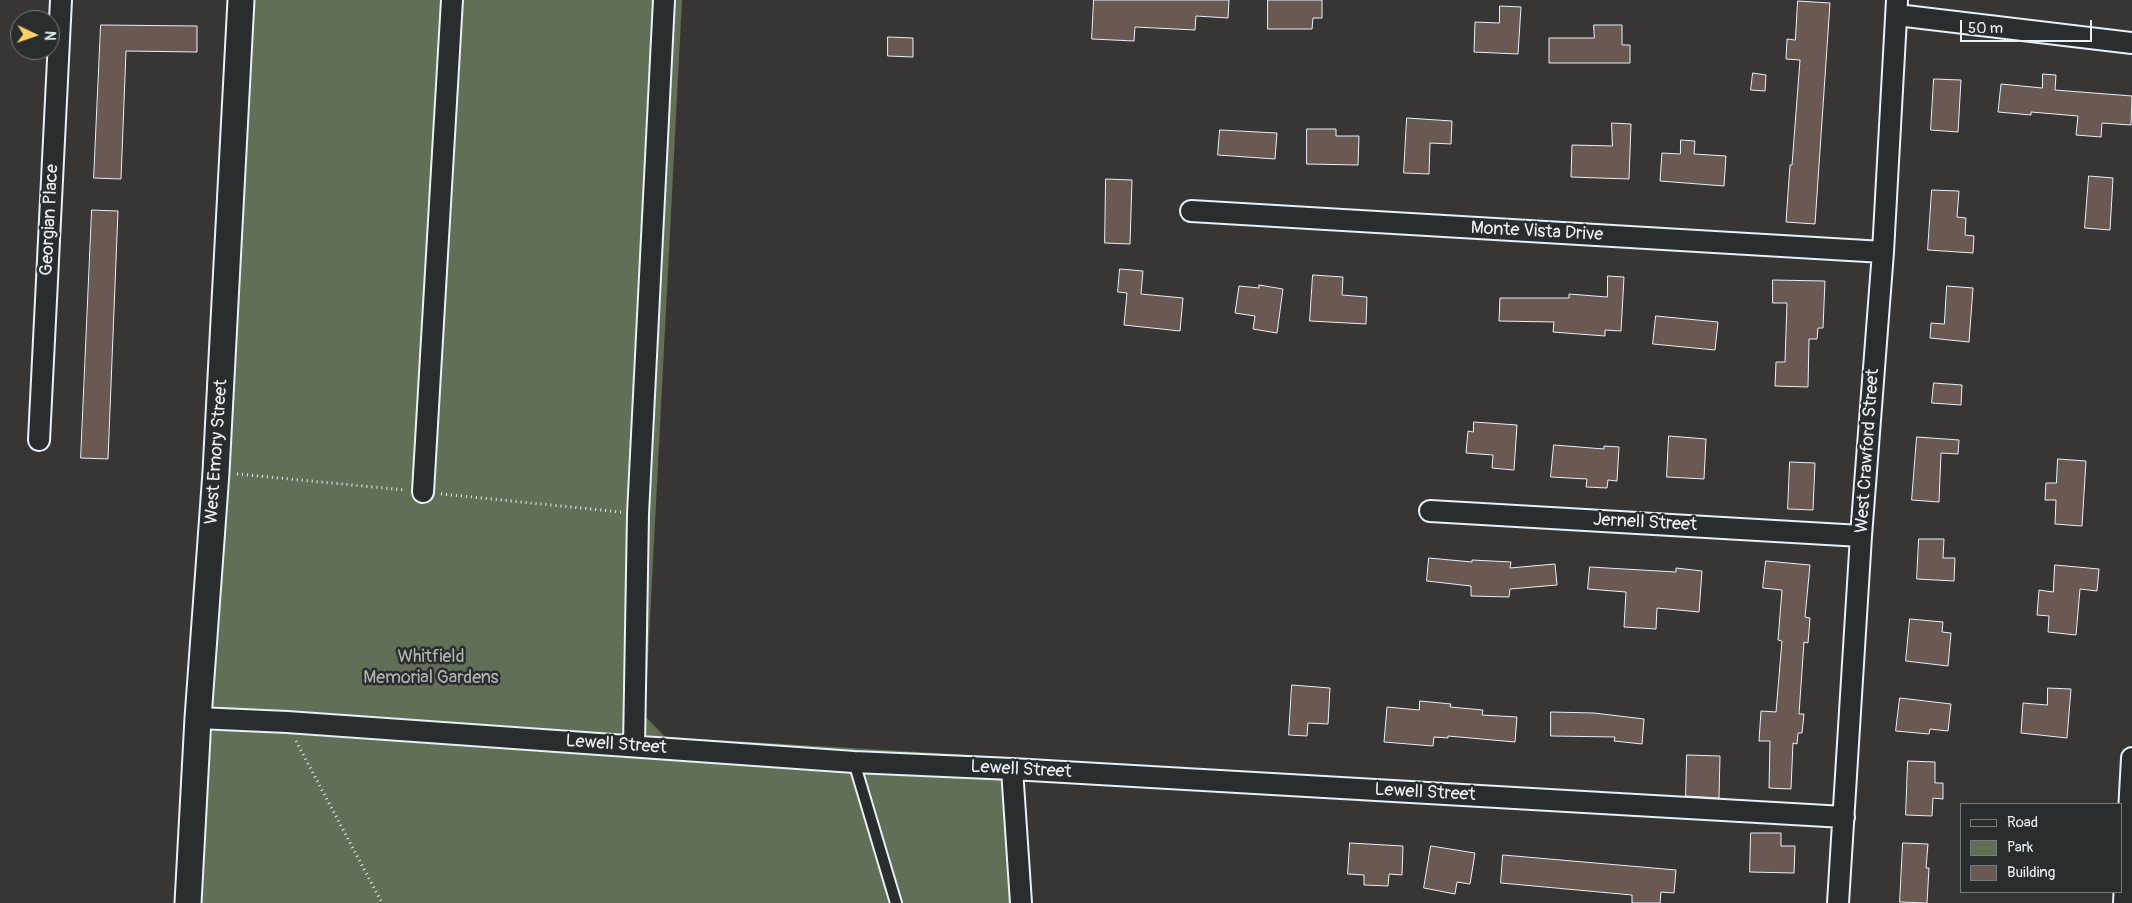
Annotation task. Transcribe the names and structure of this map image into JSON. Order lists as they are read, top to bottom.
{
  "streets": {
    "street": [
      "Georgian Place",
      "Monte Vista Drive",
      "West Crawford Street",
      "West Emory Street",
      "Jernell Street",
      "Lewell Street"
    ]
  },
  "crossings": [
    ["Monte Vista Drive", "West Crawford Street"],
    ["West Crawford Street", "Jernell Street"],
    ["West Crawford Street", "Lewell Street"],
    ["West Emory Street", "Lewell Street"]
  ],
  "parks": ["Whitfield Memorial Gardens"],
  "legend": ["Road", "Park", "Building"],
  "scale_bar": "50 m",
  "north": "right"
}
